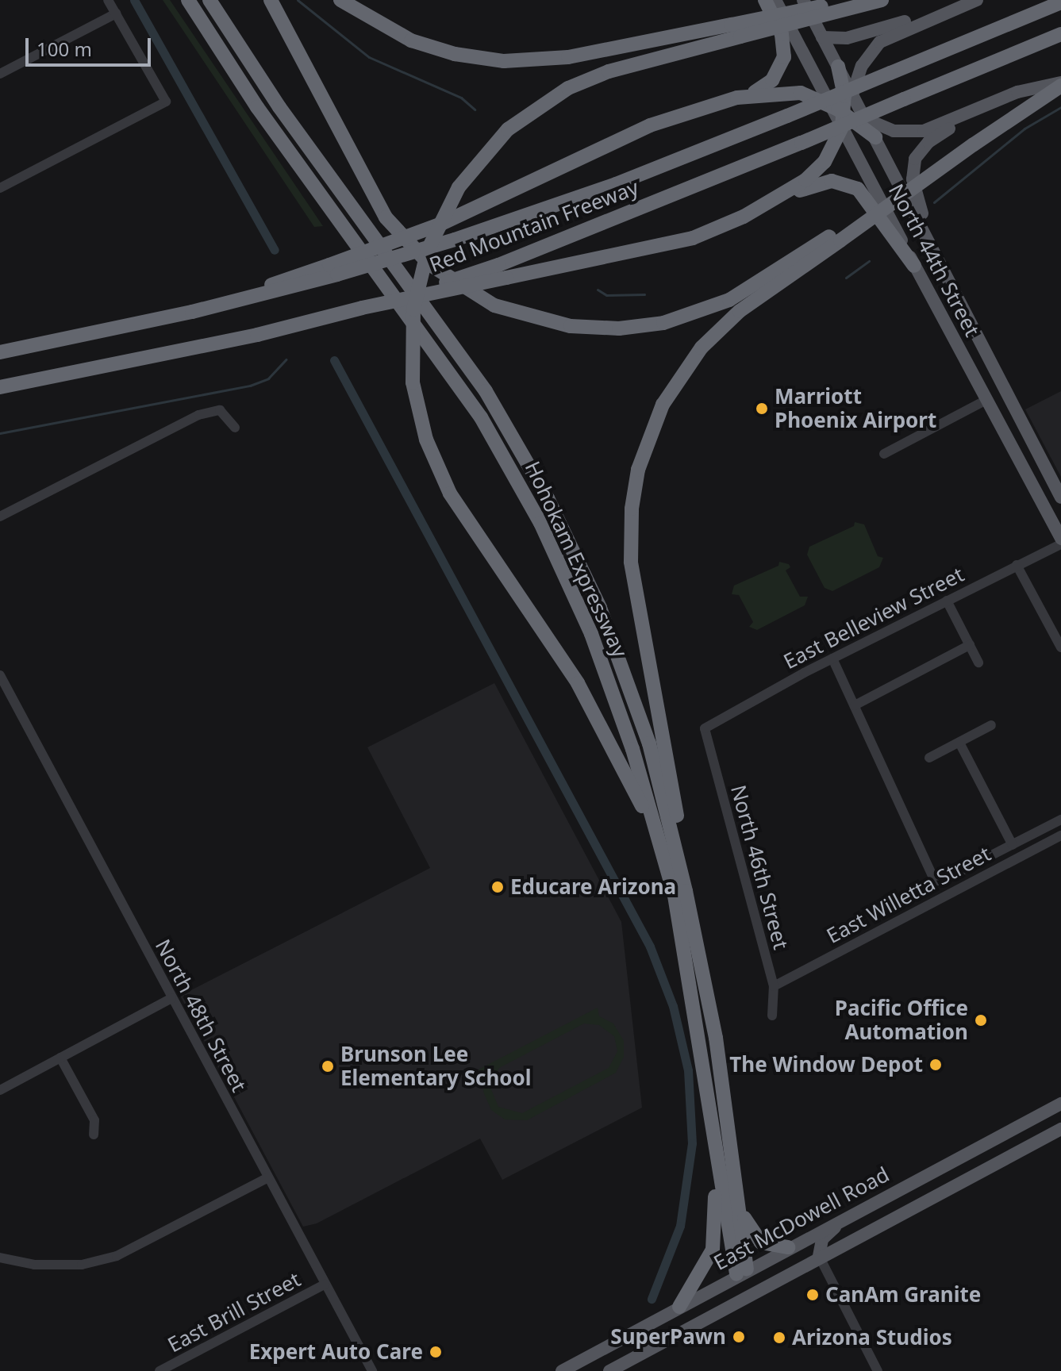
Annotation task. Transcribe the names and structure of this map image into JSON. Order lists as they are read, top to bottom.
{
  "streets": {
    "highway": ["Red Mountain Freeway", "Hohokam Expressway"],
    "main road": ["North 44th Street", "East McDowell Road"],
    "street": [
      "East Belleview Street",
      "North 46th Street",
      "East Willetta Street",
      "North 48th Street",
      "East Brill Street"
    ]
  },
  "crossings": [
    ["Hohokam Expressway", "East McDowell Road"],
    ["East Belleview Street", "North 46th Street"],
    ["North 46th Street", "East Willetta Street"],
    ["North 48th Street", "East Brill Street"]
  ],
  "places": [
    "Marriott Phoenix Airport",
    "Educare Arizona",
    "Pacific Office Automation",
    "The Window Depot",
    "Brunson Lee Elementary School",
    "CanAm Granite",
    "SuperPawn",
    "Arizona Studios",
    "Expert Auto Care"
  ],
  "scale_bar": "100 m"
}
